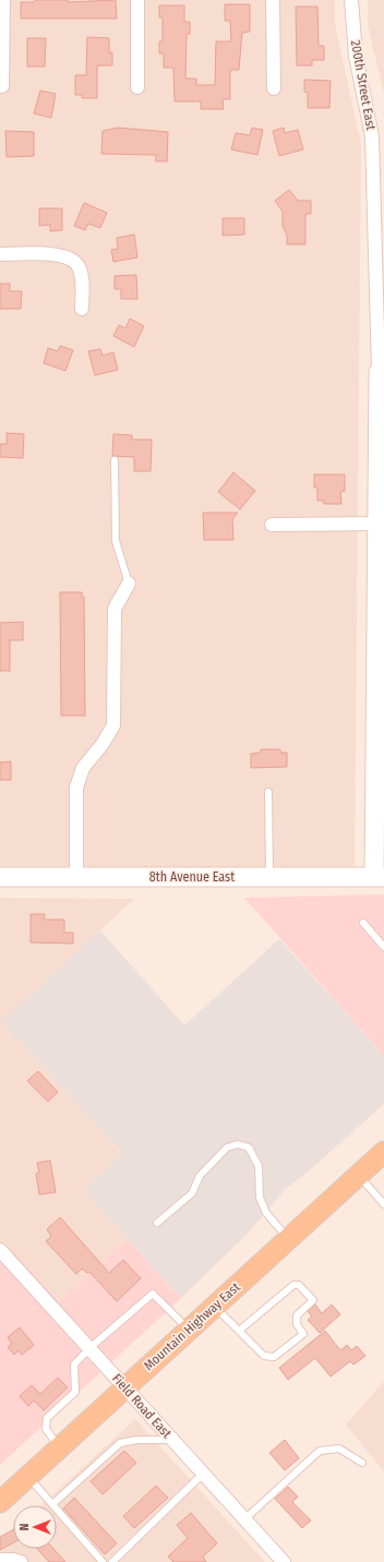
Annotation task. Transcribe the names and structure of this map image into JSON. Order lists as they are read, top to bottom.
{
  "streets": {
    "main road": ["Mountain Highway East"],
    "street": ["200th Street East", "8th Avenue East", "Field Road East"]
  },
  "crossings": [
    ["200th Street East", "8th Avenue East"],
    ["Mountain Highway East", "Field Road East"]
  ],
  "north": "left"
}
